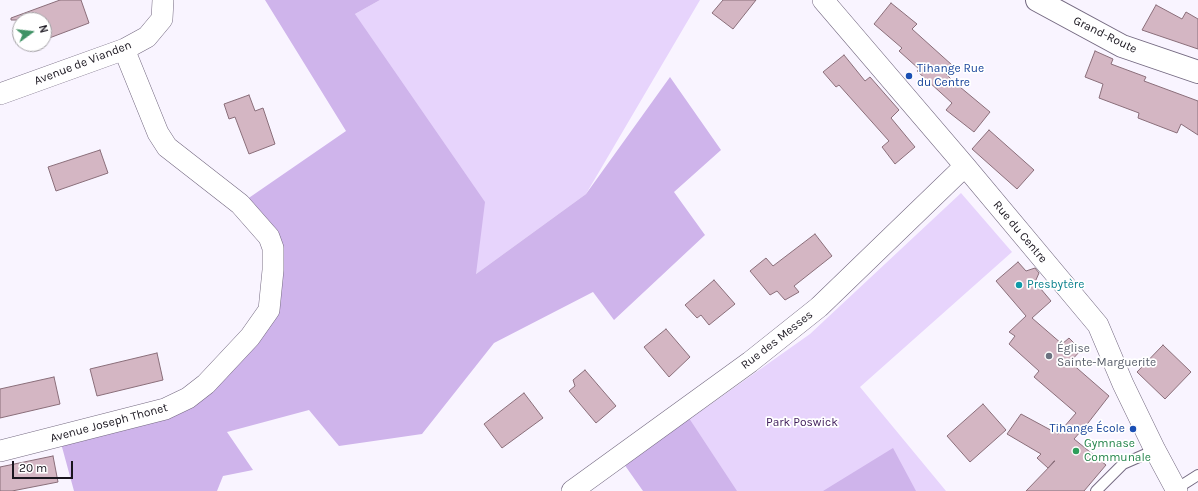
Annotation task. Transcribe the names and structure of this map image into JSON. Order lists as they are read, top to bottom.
{
  "streets": {
    "street": [
      "Grand-Route",
      "Avenue de Vianden",
      "Rue du Centre",
      "Rue des Messes",
      "Avenue Joseph Thonet"
    ]
  },
  "crossings": [
    ["Avenue de Vianden", "Avenue Joseph Thonet"],
    ["Rue du Centre", "Rue des Messes"]
  ],
  "parks": ["Park Poswick"],
  "places": [
    "Tihange Rue du Centre",
    "Presbytère",
    "Église Sainte-Marguerite",
    "Tihange École",
    "Gymnase Communale"
  ],
  "scale_bar": "20 m",
  "north": "right"
}
